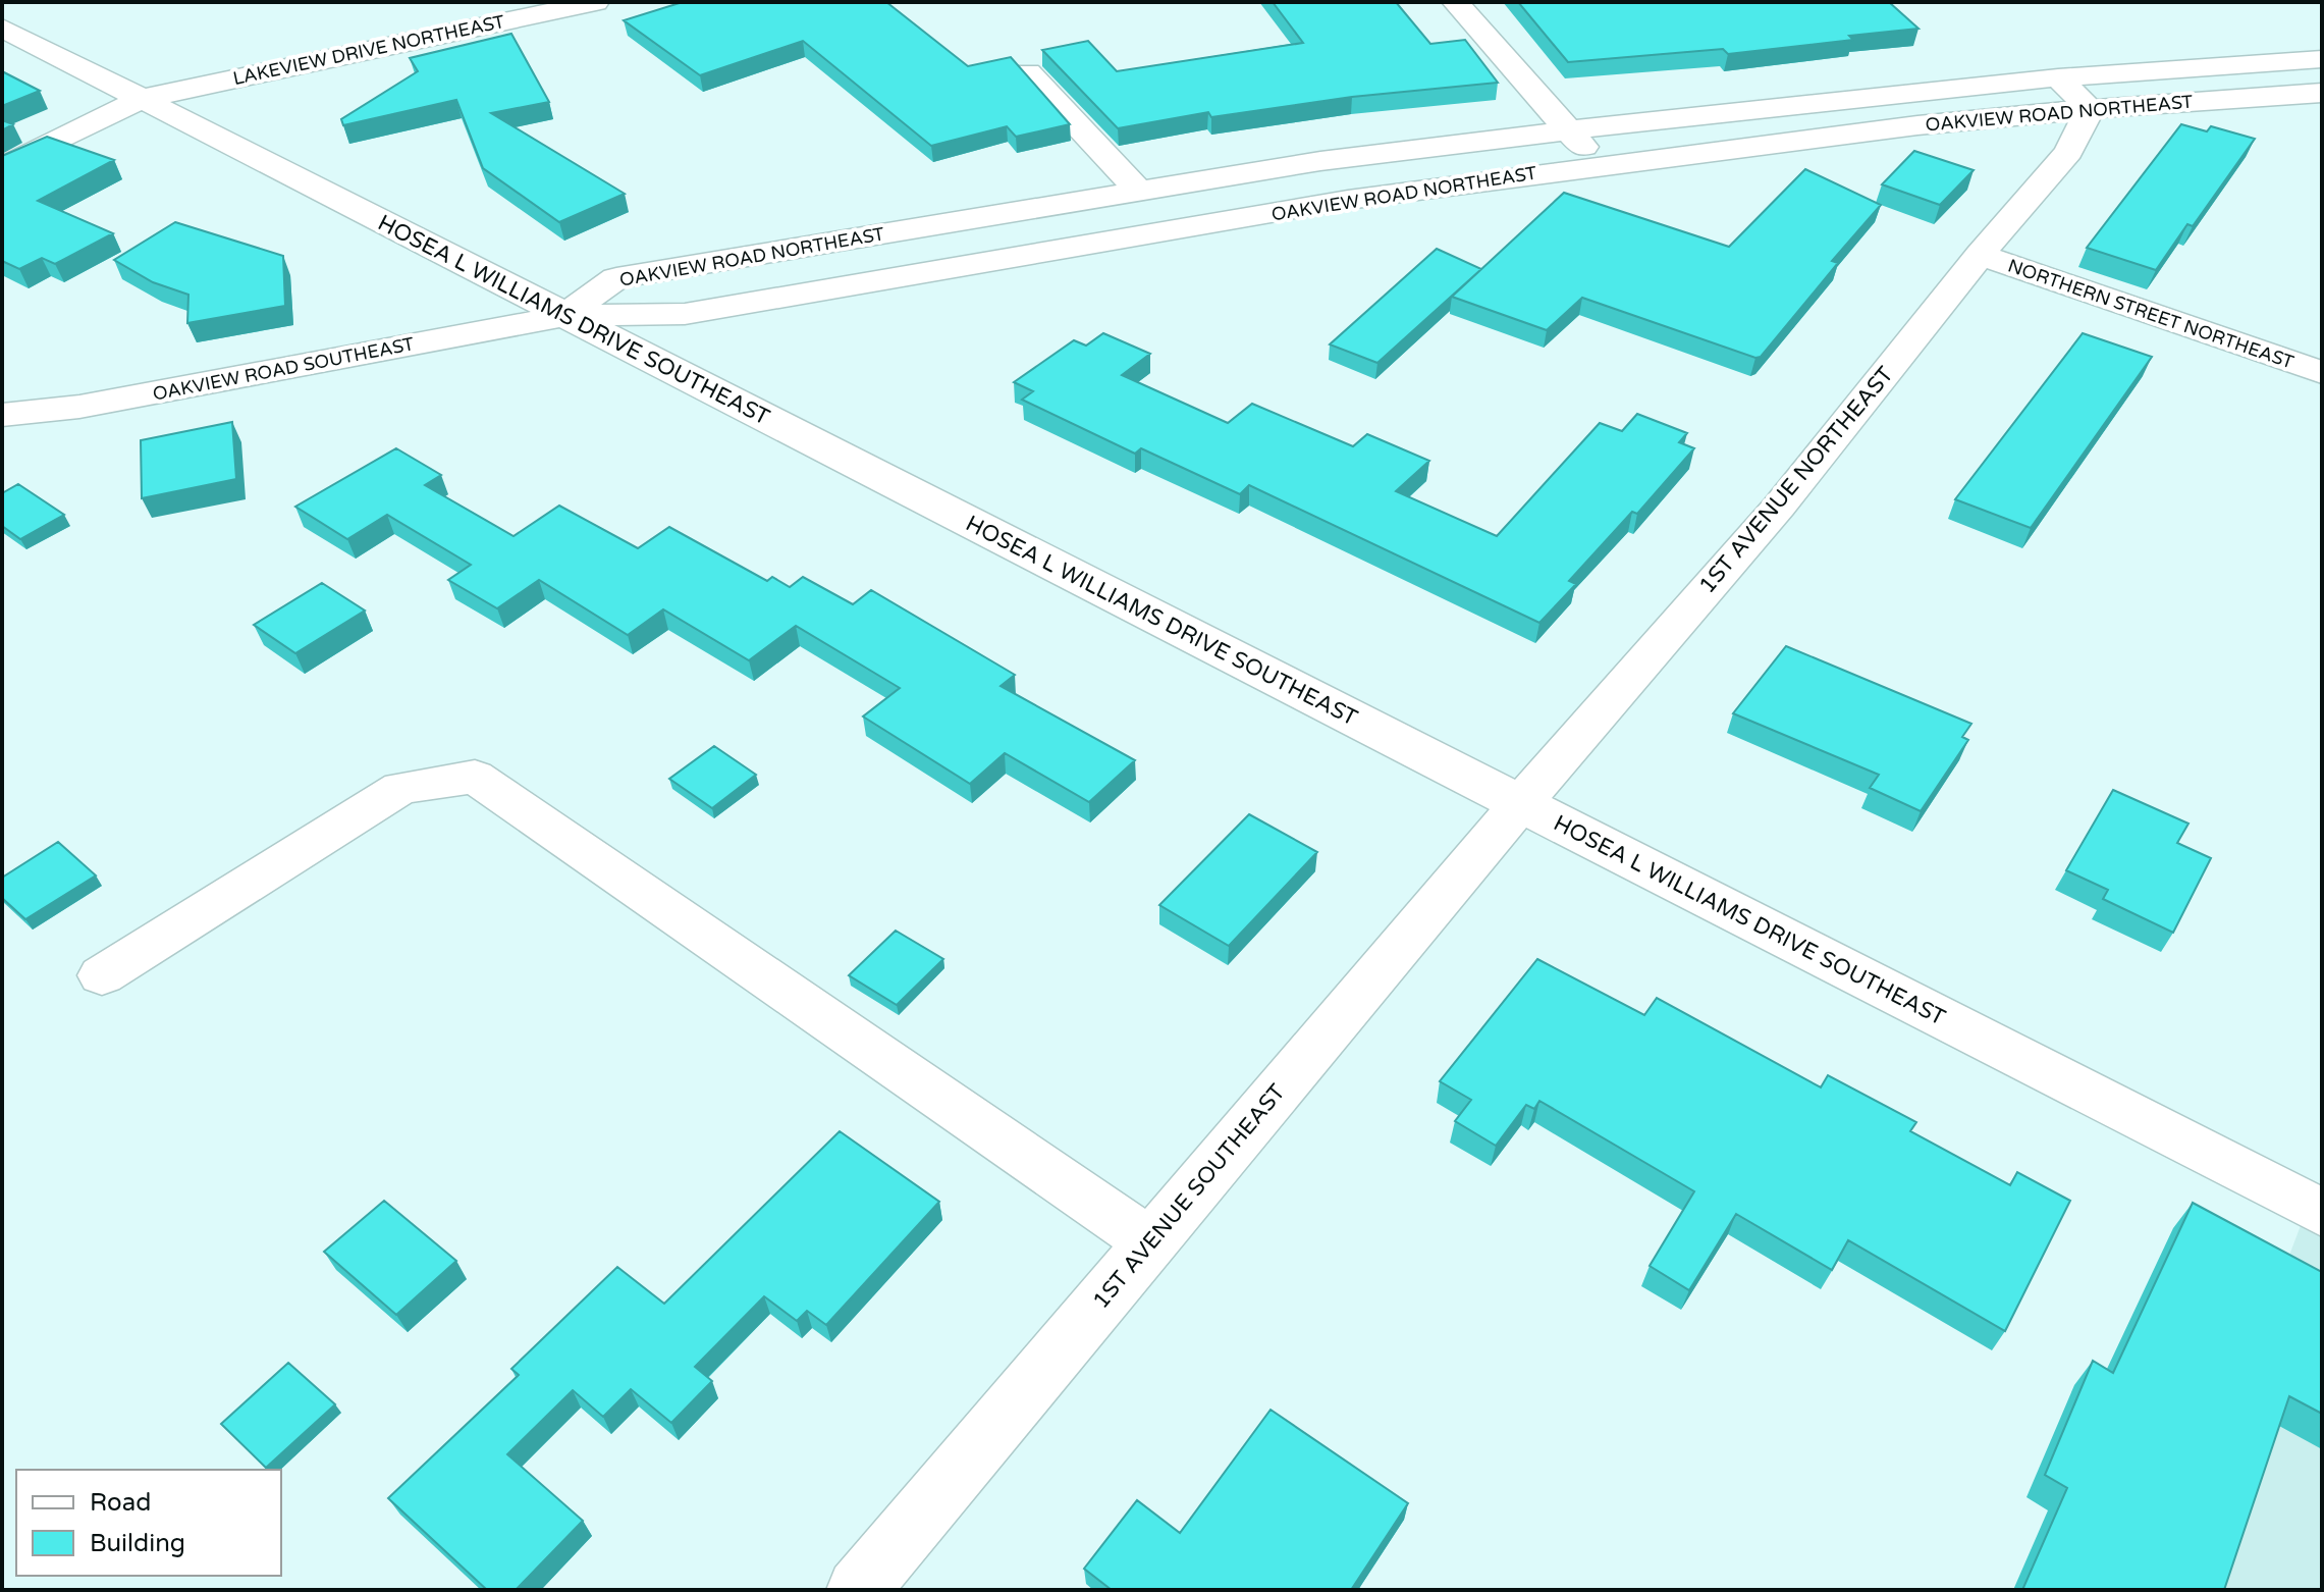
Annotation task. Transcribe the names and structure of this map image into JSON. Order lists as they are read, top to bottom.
{
  "streets": {
    "street": [
      "LAKEVIEW DRIVE NORTHEAST",
      "OAKVIEW ROAD NORTHEAST",
      "NORTHERN STREET NORTHEAST",
      "HOSEA L WILLIAMS DRIVE SOUTHEAST",
      "OAKVIEW ROAD SOUTHEAST",
      "1ST AVENUE NORTHEAST",
      "1ST AVENUE SOUTHEAST"
    ]
  },
  "crossings": [
    ["LAKEVIEW DRIVE NORTHEAST", "HOSEA L WILLIAMS DRIVE SOUTHEAST"],
    ["OAKVIEW ROAD NORTHEAST", "HOSEA L WILLIAMS DRIVE SOUTHEAST"],
    ["OAKVIEW ROAD NORTHEAST", "OAKVIEW ROAD SOUTHEAST"],
    ["OAKVIEW ROAD NORTHEAST", "1ST AVENUE NORTHEAST"],
    ["NORTHERN STREET NORTHEAST", "1ST AVENUE NORTHEAST"],
    ["HOSEA L WILLIAMS DRIVE SOUTHEAST", "OAKVIEW ROAD SOUTHEAST"],
    ["HOSEA L WILLIAMS DRIVE SOUTHEAST", "1ST AVENUE NORTHEAST"],
    ["HOSEA L WILLIAMS DRIVE SOUTHEAST", "1ST AVENUE SOUTHEAST"],
    ["1ST AVENUE NORTHEAST", "1ST AVENUE SOUTHEAST"]
  ],
  "legend": ["Road", "Building"]
}
